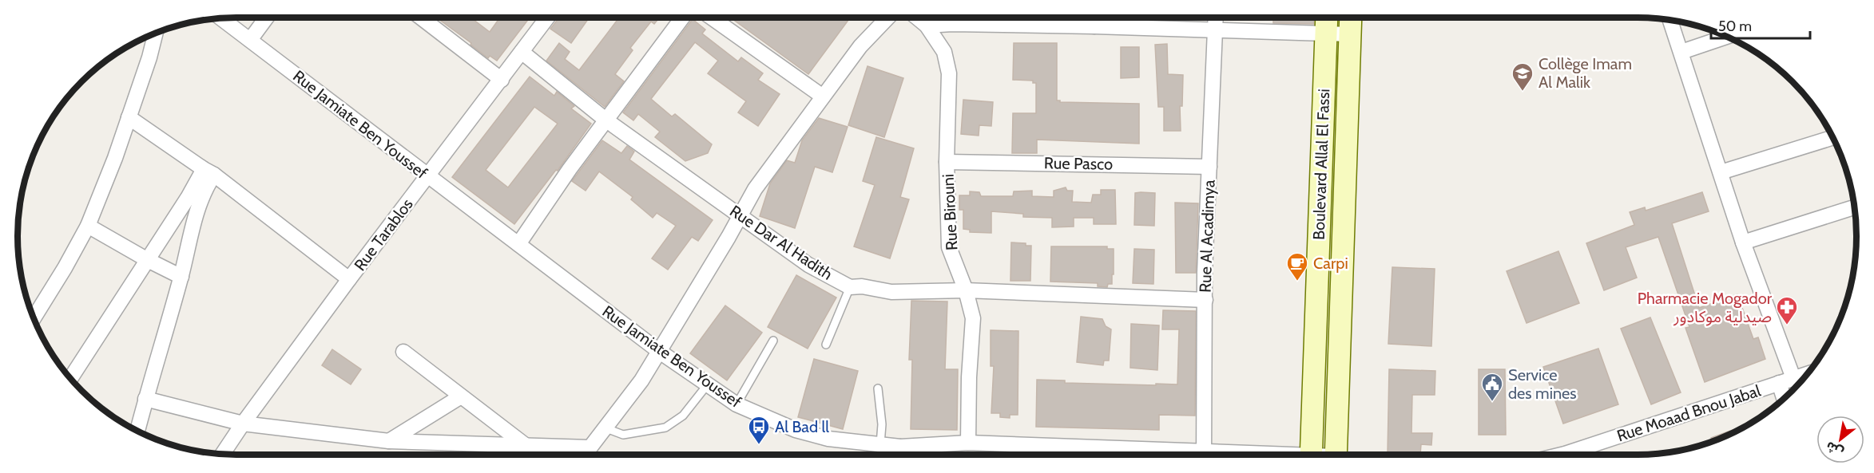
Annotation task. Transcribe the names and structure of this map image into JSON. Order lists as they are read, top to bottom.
{
  "streets": {
    "main road": ["Boulevard Allal El Fassi"],
    "street": [
      "Rue Jamiate Ben Youssef",
      "Rue Pasco",
      "Rue Birouni",
      "Rue Tarablos",
      "Rue Al Acadimya",
      "Rue Dar Al Hadith",
      "Rue Moaad Bnou Jabal"
    ]
  },
  "crossings": [
    ["Rue Jamiate Ben Youssef", "Rue Birouni"],
    ["Rue Jamiate Ben Youssef", "Rue Tarablos"],
    ["Rue Pasco", "Rue Birouni"],
    ["Rue Pasco", "Rue Al Acadimya"],
    ["Rue Birouni", "Rue Dar Al Hadith"],
    ["Rue Tarablos", "Rue Dar Al Hadith"],
    ["Rue Al Acadimya", "Rue Dar Al Hadith"]
  ],
  "places": {
    "school or university": ["Collège Imam Al Malik"],
    "cafe": ["Carpi"],
    "pharmacy": ["Pharmacie Mogador صيدلية موكادور"],
    "public building": ["Service des mines"],
    "bus stop": ["Al Bad ll"]
  },
  "scale_bar": "50 m",
  "north": "bottom left"
}
